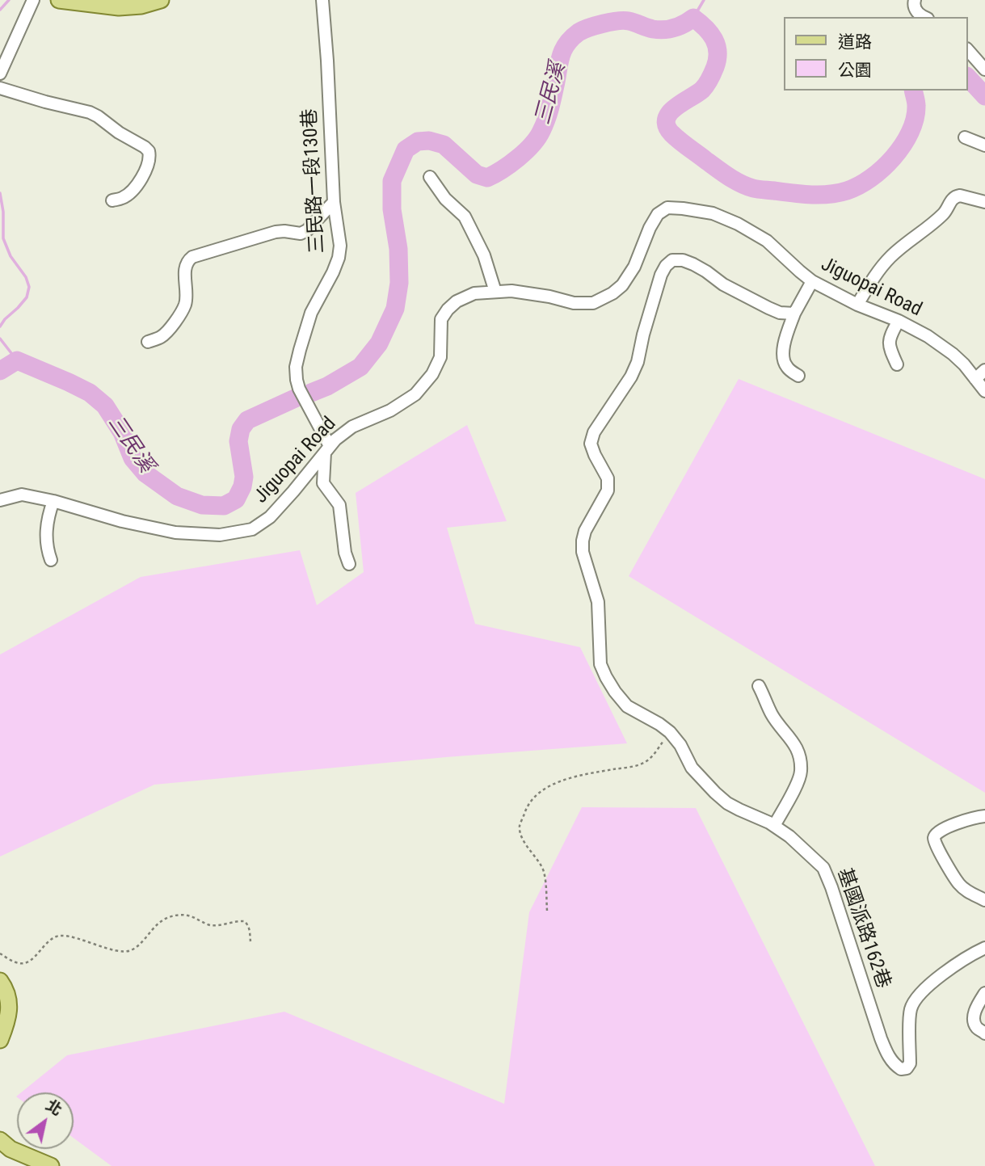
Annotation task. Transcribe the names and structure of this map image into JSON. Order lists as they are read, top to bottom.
{
  "streets": {
    "street": ["三民路一段130巷", "Jiguopai Road", "基國派路162巷"]
  },
  "crossings": [
    ["三民路一段130巷", "Jiguopai Road"]
  ],
  "water": ["三民溪"],
  "legend": ["道路", "公園"],
  "north": "top right"
}
